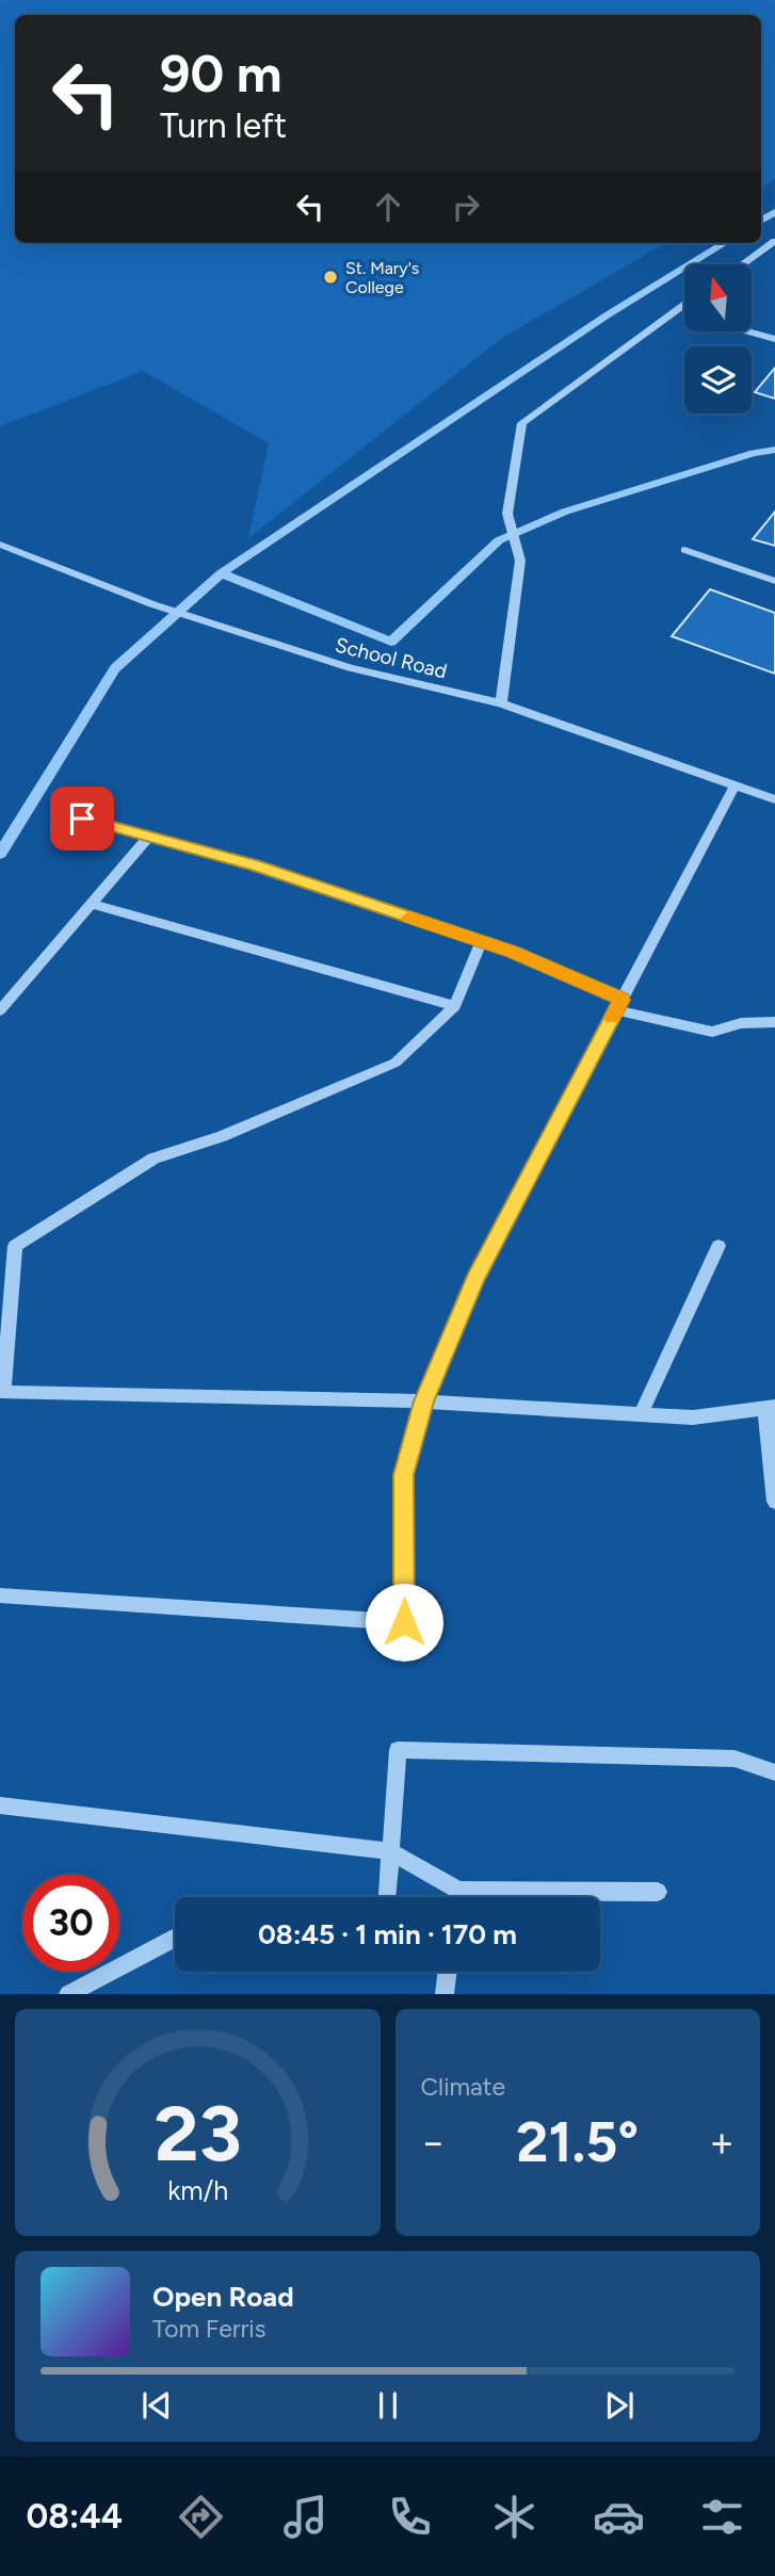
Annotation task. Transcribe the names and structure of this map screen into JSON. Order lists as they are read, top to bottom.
{
  "streets": {
    "street": ["School Road"]
  },
  "places": ["St. Mary's College"],
  "north": "top",
  "page": {
    "turn": ["90 m", "Turn left"],
    "limit": "30",
    "trip": "08:45 · 1 min · 170 m",
    "tile": "Climate",
    "heat": ["−", "21.5°", "+"],
    "song": ["Open Road", "Tom Ferris"],
    "tabs": "08:44",
    "gauge": ["23", "km/h"]
  }
}
